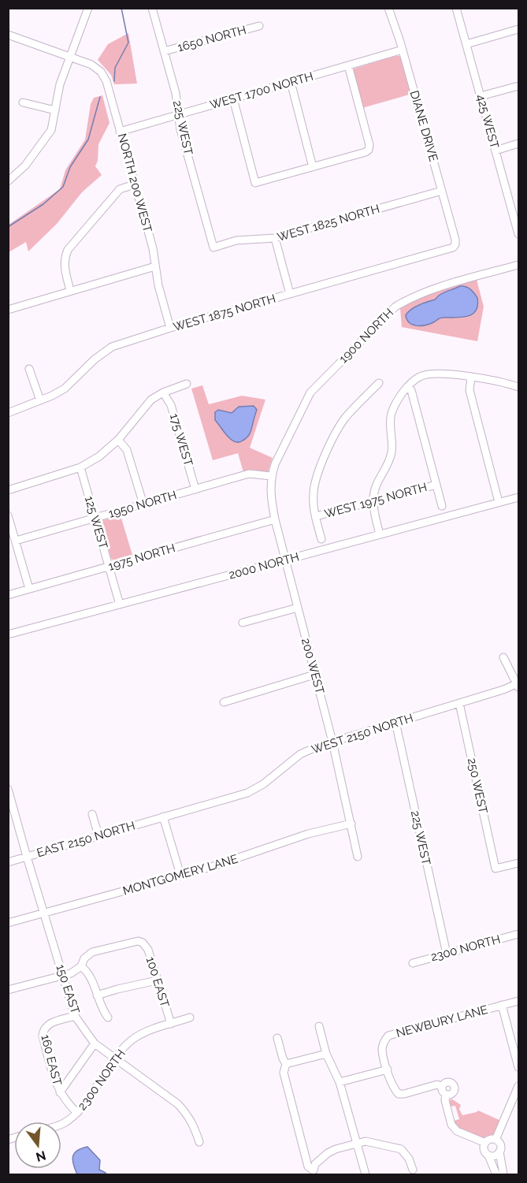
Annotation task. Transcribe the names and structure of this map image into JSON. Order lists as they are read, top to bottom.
{
  "streets": {
    "street": [
      "1650 NORTH",
      "WEST 1700 NORTH",
      "425 WEST",
      "DIANE DRIVE",
      "225 WEST",
      "NORTH 200 WEST",
      "WEST 1825 NORTH",
      "WEST 1875 NORTH",
      "1900 NORTH",
      "175 WEST",
      "WEST 1975 NORTH",
      "1950 NORTH",
      "125 WEST",
      "1975 NORTH",
      "2000 NORTH",
      "200 WEST",
      "WEST 2150 NORTH",
      "250 WEST",
      "EAST 2150 NORTH",
      "MONTGOMERY LANE",
      "2300 NORTH",
      "100 EAST",
      "150 EAST",
      "NEWBURY LANE",
      "160 EAST"
    ]
  },
  "crossings": [
    ["1650 NORTH", "225 WEST"],
    ["WEST 1700 NORTH", "DIANE DRIVE"],
    ["WEST 1700 NORTH", "225 WEST"],
    ["WEST 1700 NORTH", "NORTH 200 WEST"],
    ["DIANE DRIVE", "WEST 1825 NORTH"],
    ["DIANE DRIVE", "WEST 1875 NORTH"],
    ["225 WEST", "WEST 1825 NORTH"],
    ["225 WEST", "WEST 2150 NORTH"],
    ["225 WEST", "2300 NORTH"],
    ["NORTH 200 WEST", "WEST 1875 NORTH"],
    ["1900 NORTH", "1950 NORTH"],
    ["1900 NORTH", "200 WEST"],
    ["175 WEST", "1950 NORTH"],
    ["1950 NORTH", "125 WEST"],
    ["1950 NORTH", "200 WEST"],
    ["125 WEST", "1975 NORTH"],
    ["125 WEST", "2000 NORTH"],
    ["1975 NORTH", "200 WEST"],
    ["2000 NORTH", "200 WEST"],
    ["200 WEST", "WEST 2150 NORTH"],
    ["200 WEST", "MONTGOMERY LANE"],
    ["WEST 2150 NORTH", "250 WEST"],
    ["WEST 2150 NORTH", "EAST 2150 NORTH"],
    ["EAST 2150 NORTH", "150 EAST"],
    ["MONTGOMERY LANE", "150 EAST"],
    ["2300 NORTH", "100 EAST"],
    ["2300 NORTH", "150 EAST"],
    ["2300 NORTH", "160 EAST"],
    ["150 EAST", "160 EAST"]
  ],
  "north": "bottom"
}
